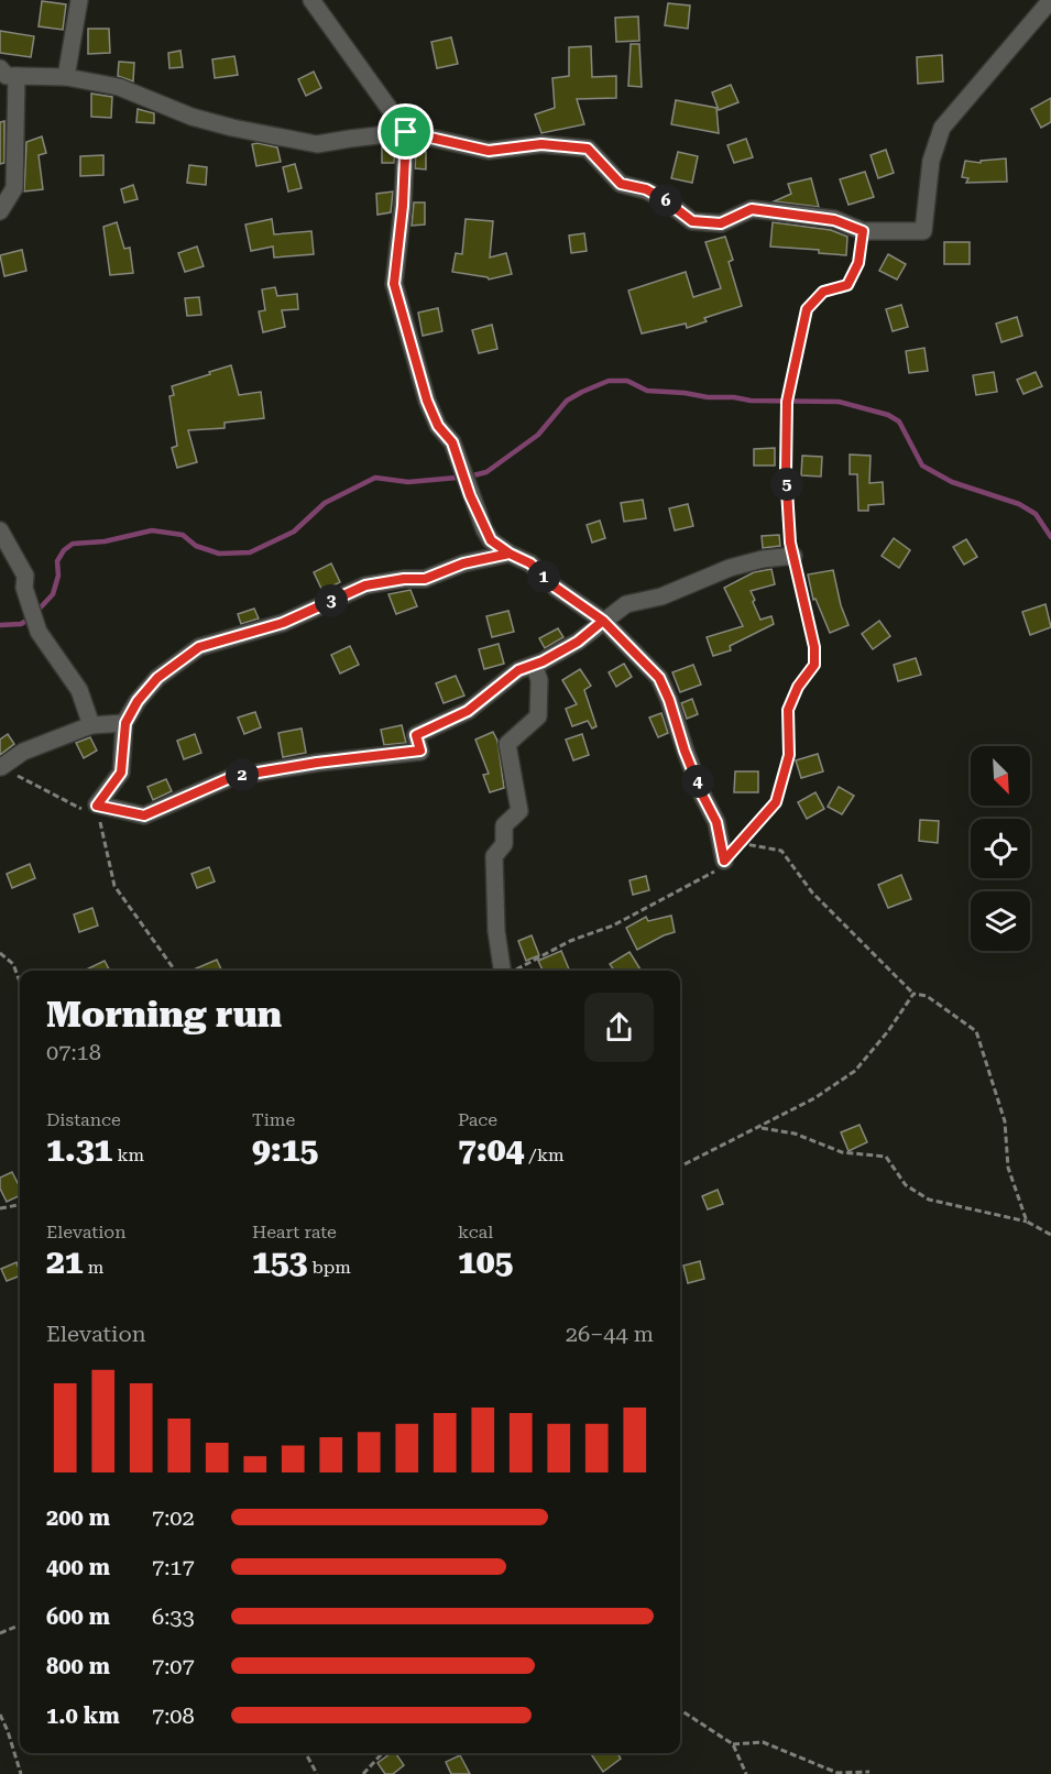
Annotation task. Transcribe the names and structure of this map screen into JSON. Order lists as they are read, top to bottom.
{
  "north": "bottom right",
  "page": {
    "pins": [
      "6",
      "5",
      "1",
      "3",
      "2",
      "4"
    ],
    "heading": ["Morning run", "07:18"],
    "stats": [
      ["Distance", "1.31 km"],
      ["Time", "9:15"],
      ["Pace", "7:04 /km"],
      ["Elevation", "21 m"],
      ["Heart rate", "153 bpm"],
      ["kcal", "105"]
    ],
    "chart": ["Elevation", "26–44 m"],
    "list": [
      {
        "name": "200 m",
        "note": "7:02"
      },
      {
        "name": "400 m",
        "note": "7:17"
      },
      {
        "name": "600 m",
        "note": "6:33"
      },
      {
        "name": "800 m",
        "note": "7:07"
      },
      {
        "name": "1.0 km",
        "note": "7:08"
      }
    ]
  }
}
